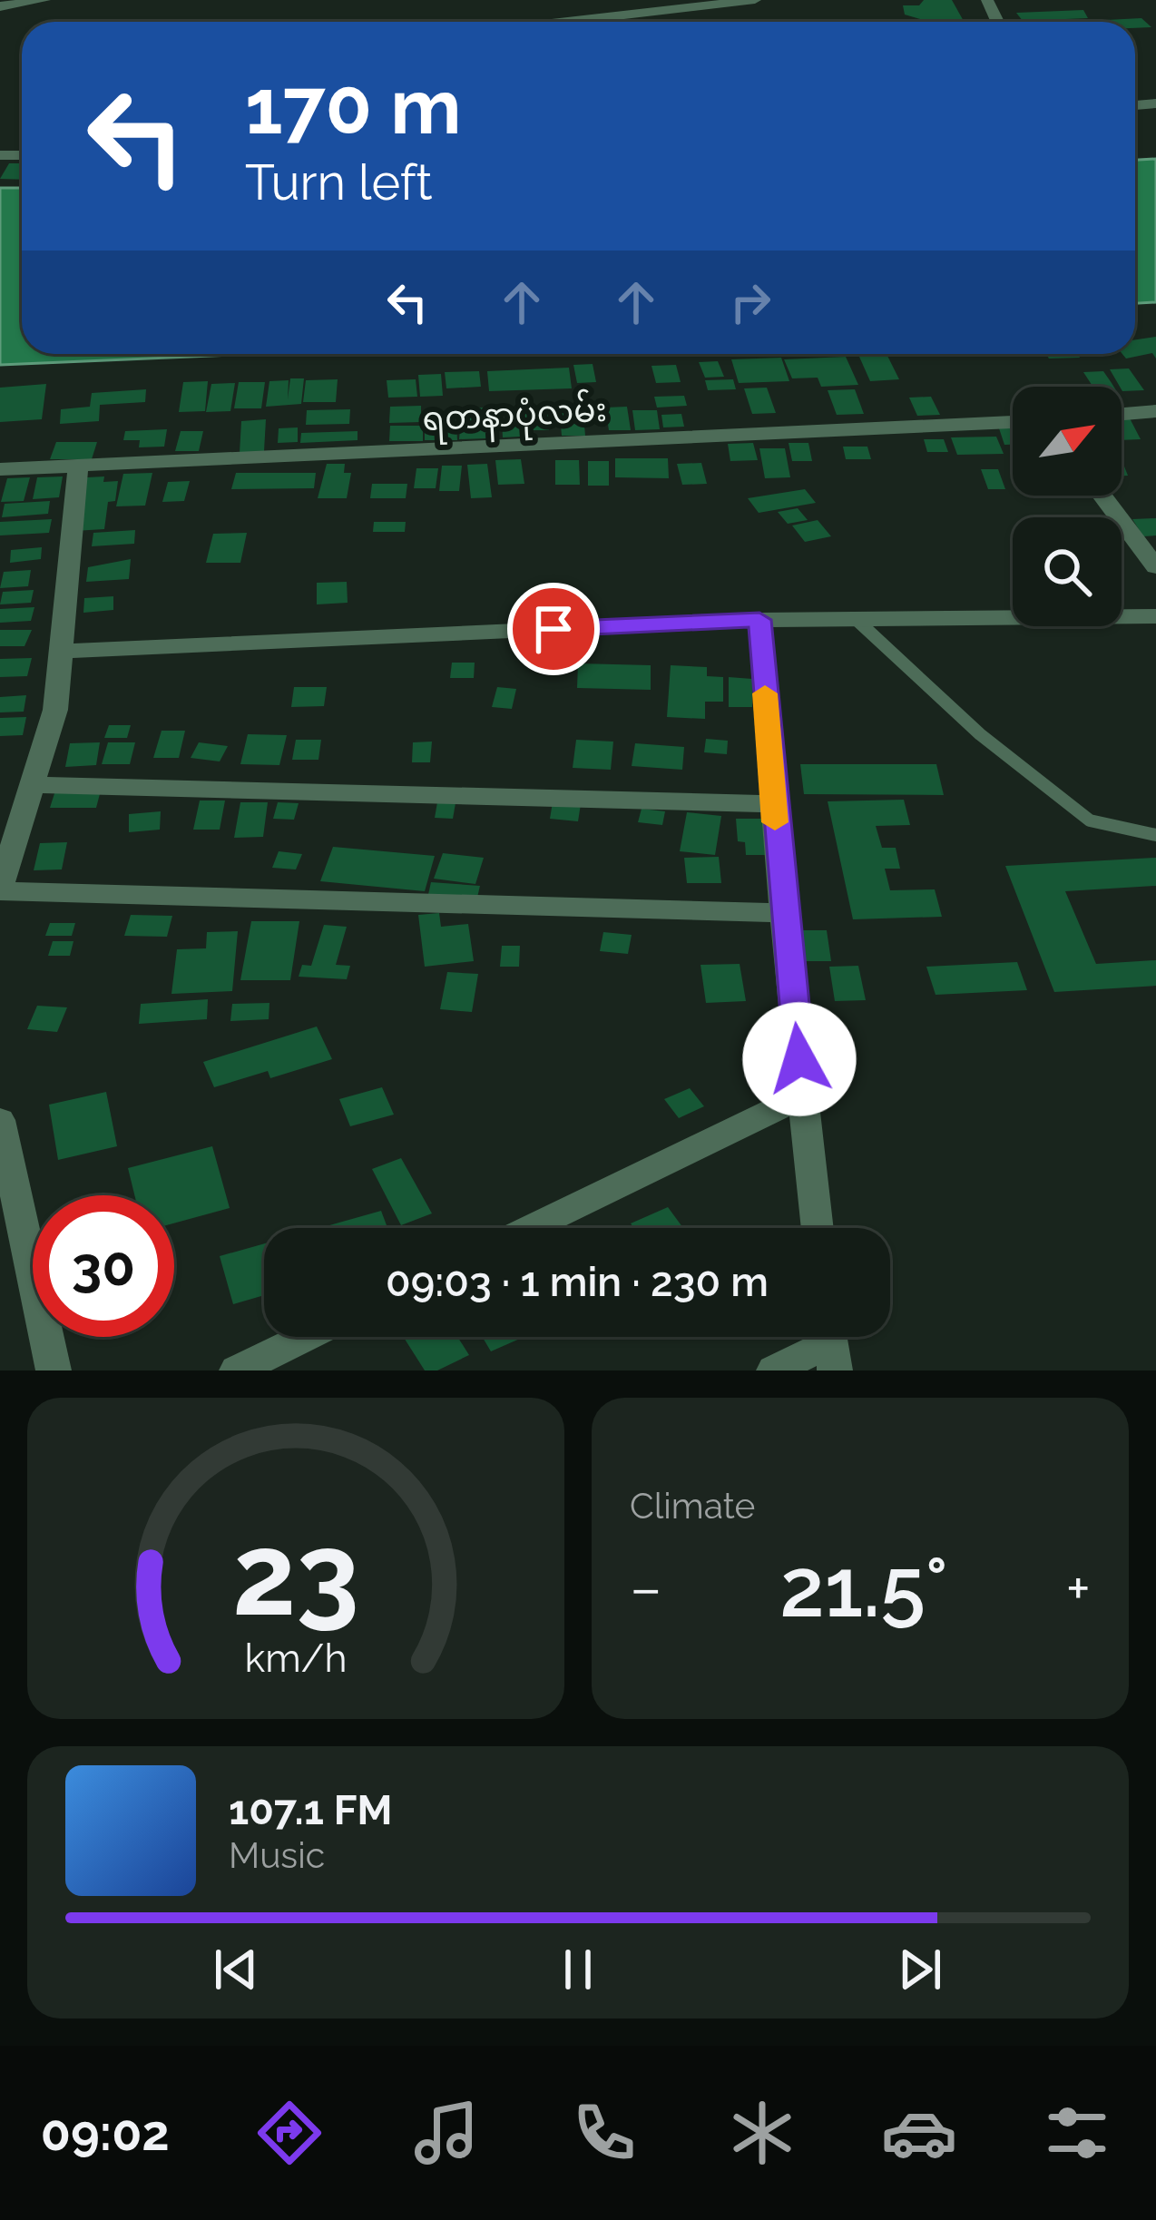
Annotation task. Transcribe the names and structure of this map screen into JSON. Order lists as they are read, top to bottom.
{
  "streets": {
    "street": ["ရတနာပုံလမ်း"]
  },
  "north": "top right",
  "page": {
    "turn": ["170 m", "Turn left"],
    "limit": "30",
    "trip": "09:03 · 1 min · 230 m",
    "tile": "Climate",
    "heat": ["−", "21.5°", "+"],
    "song": ["107.1 FM", "Music"],
    "tabs": "09:02",
    "gauge": ["23", "km/h"]
  }
}
